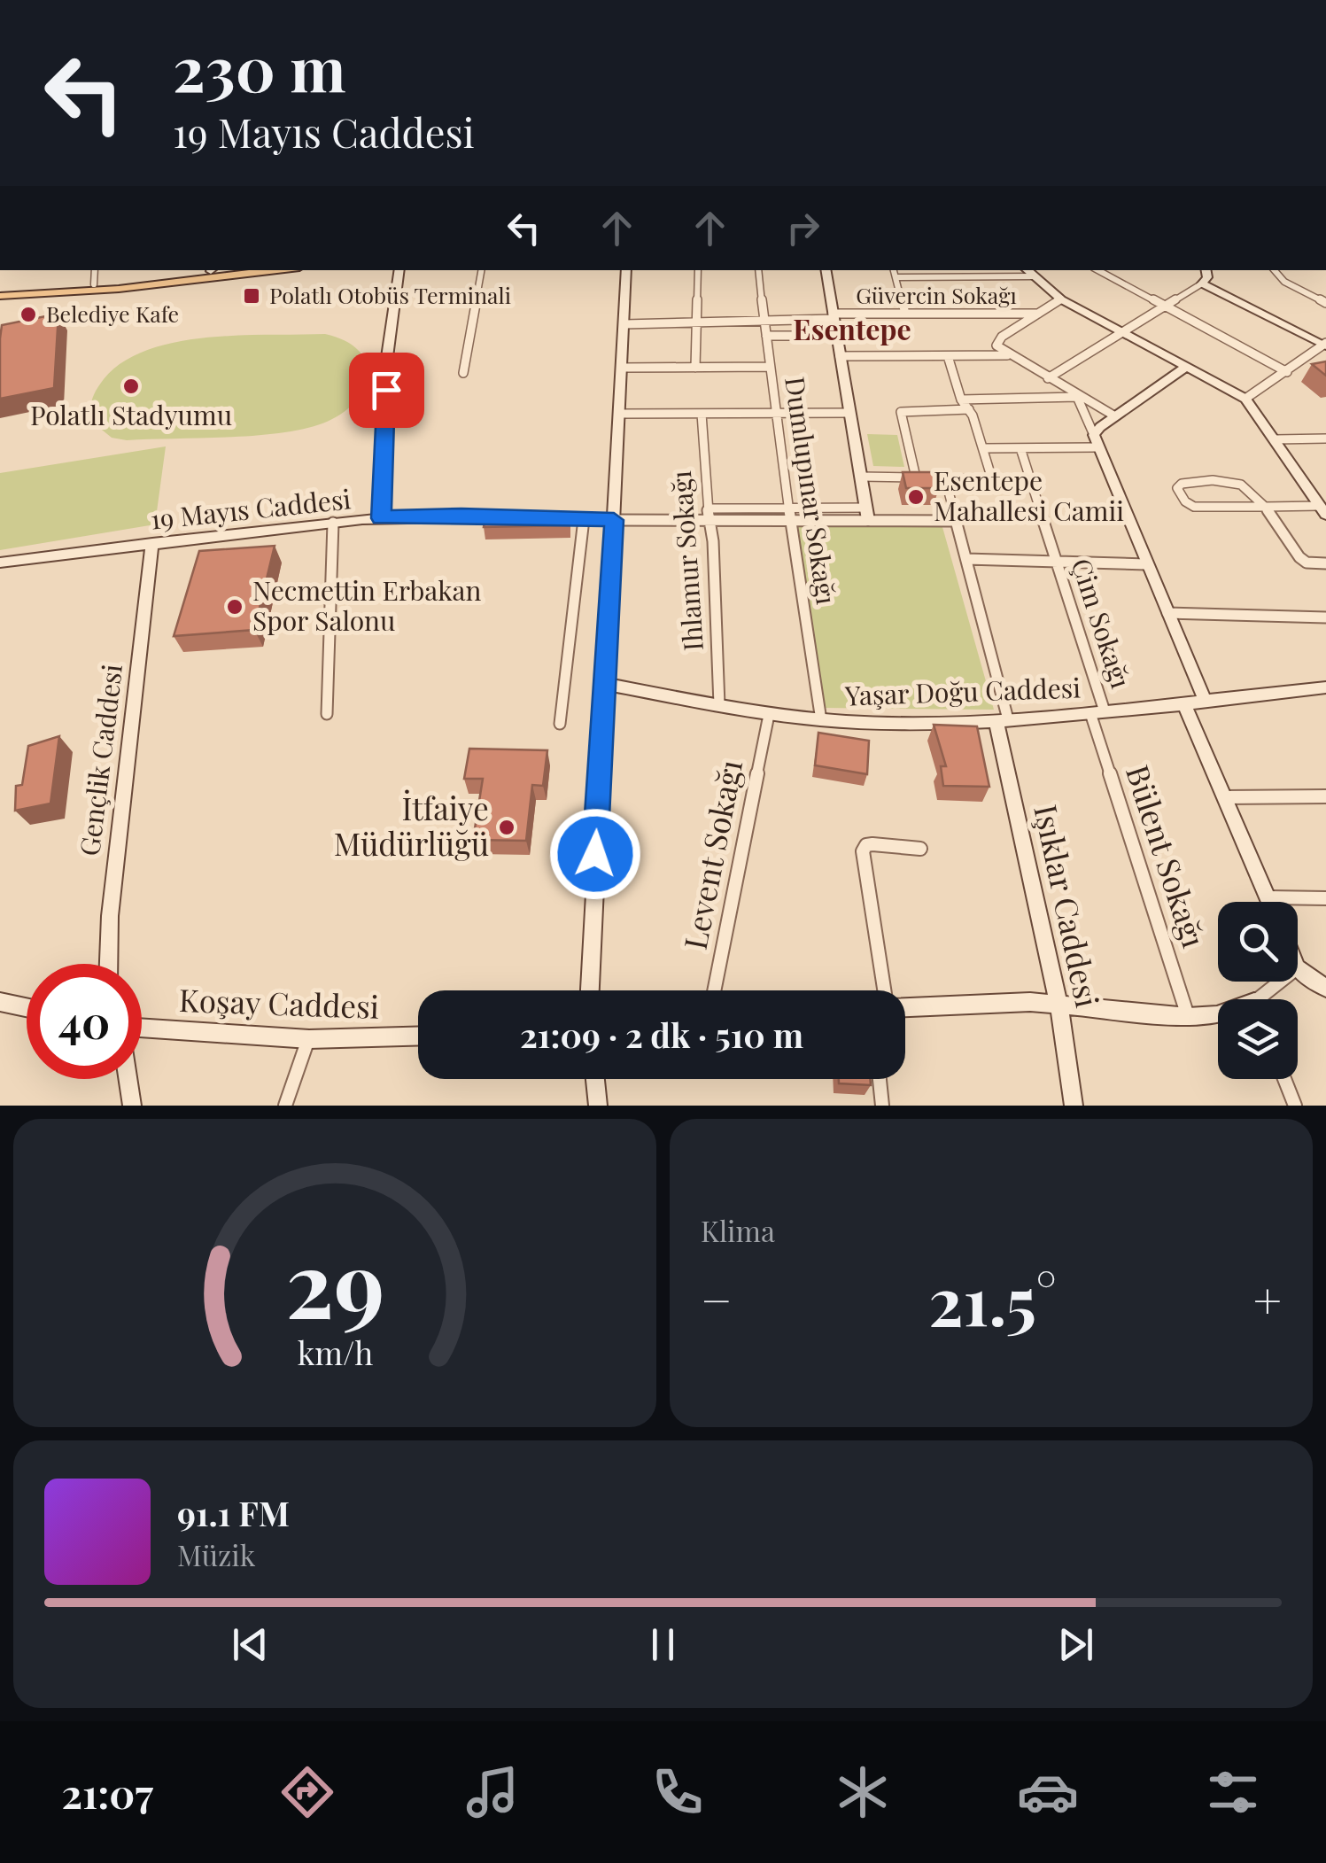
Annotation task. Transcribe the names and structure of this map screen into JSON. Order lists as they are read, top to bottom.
{
  "streets": {
    "street": [
      "Güvercin Sokağı",
      "Dumlupınar Sokağı",
      "19 Mayıs Caddesi",
      "Ihlamur Sokağı",
      "Çim Sokağı",
      "Yaşar Doğu Caddesi",
      "Gençlik Caddesi",
      "Levent Sokağı",
      "Bülent Sokağı",
      "Işıklar Caddesi",
      "Koşay Caddesi"
    ]
  },
  "crossings": [
    ["Güvercin Sokağı", "Dumlupınar Sokağı"],
    ["Dumlupınar Sokağı", "Yaşar Doğu Caddesi"],
    ["19 Mayıs Caddesi", "Gençlik Caddesi"],
    ["Ihlamur Sokağı", "Yaşar Doğu Caddesi"],
    ["Çim Sokağı", "Yaşar Doğu Caddesi"],
    ["Çim Sokağı", "Bülent Sokağı"],
    ["Yaşar Doğu Caddesi", "Levent Sokağı"],
    ["Yaşar Doğu Caddesi", "Bülent Sokağı"],
    ["Yaşar Doğu Caddesi", "Işıklar Caddesi"]
  ],
  "districts": ["Esentepe"],
  "places": {
    "transit": ["Polatlı Otobüs Terminali"],
    "other": [
      "Belediye Kafe",
      "Polatlı Stadyumu",
      "Esentepe Mahallesi Camii",
      "Necmettin Erbakan Spor Salonu",
      "İtfaiye Müdürlüğü"
    ]
  },
  "page": {
    "turn": ["230 m", "19 Mayıs Caddesi"],
    "limit": "40",
    "trip": "21:09 · 2 dk · 510 m",
    "tile": "Klima",
    "heat": ["−", "21.5°", "+"],
    "song": ["91.1 FM", "Müzik"],
    "tabs": "21:07",
    "gauge": ["29", "km/h"]
  }
}
